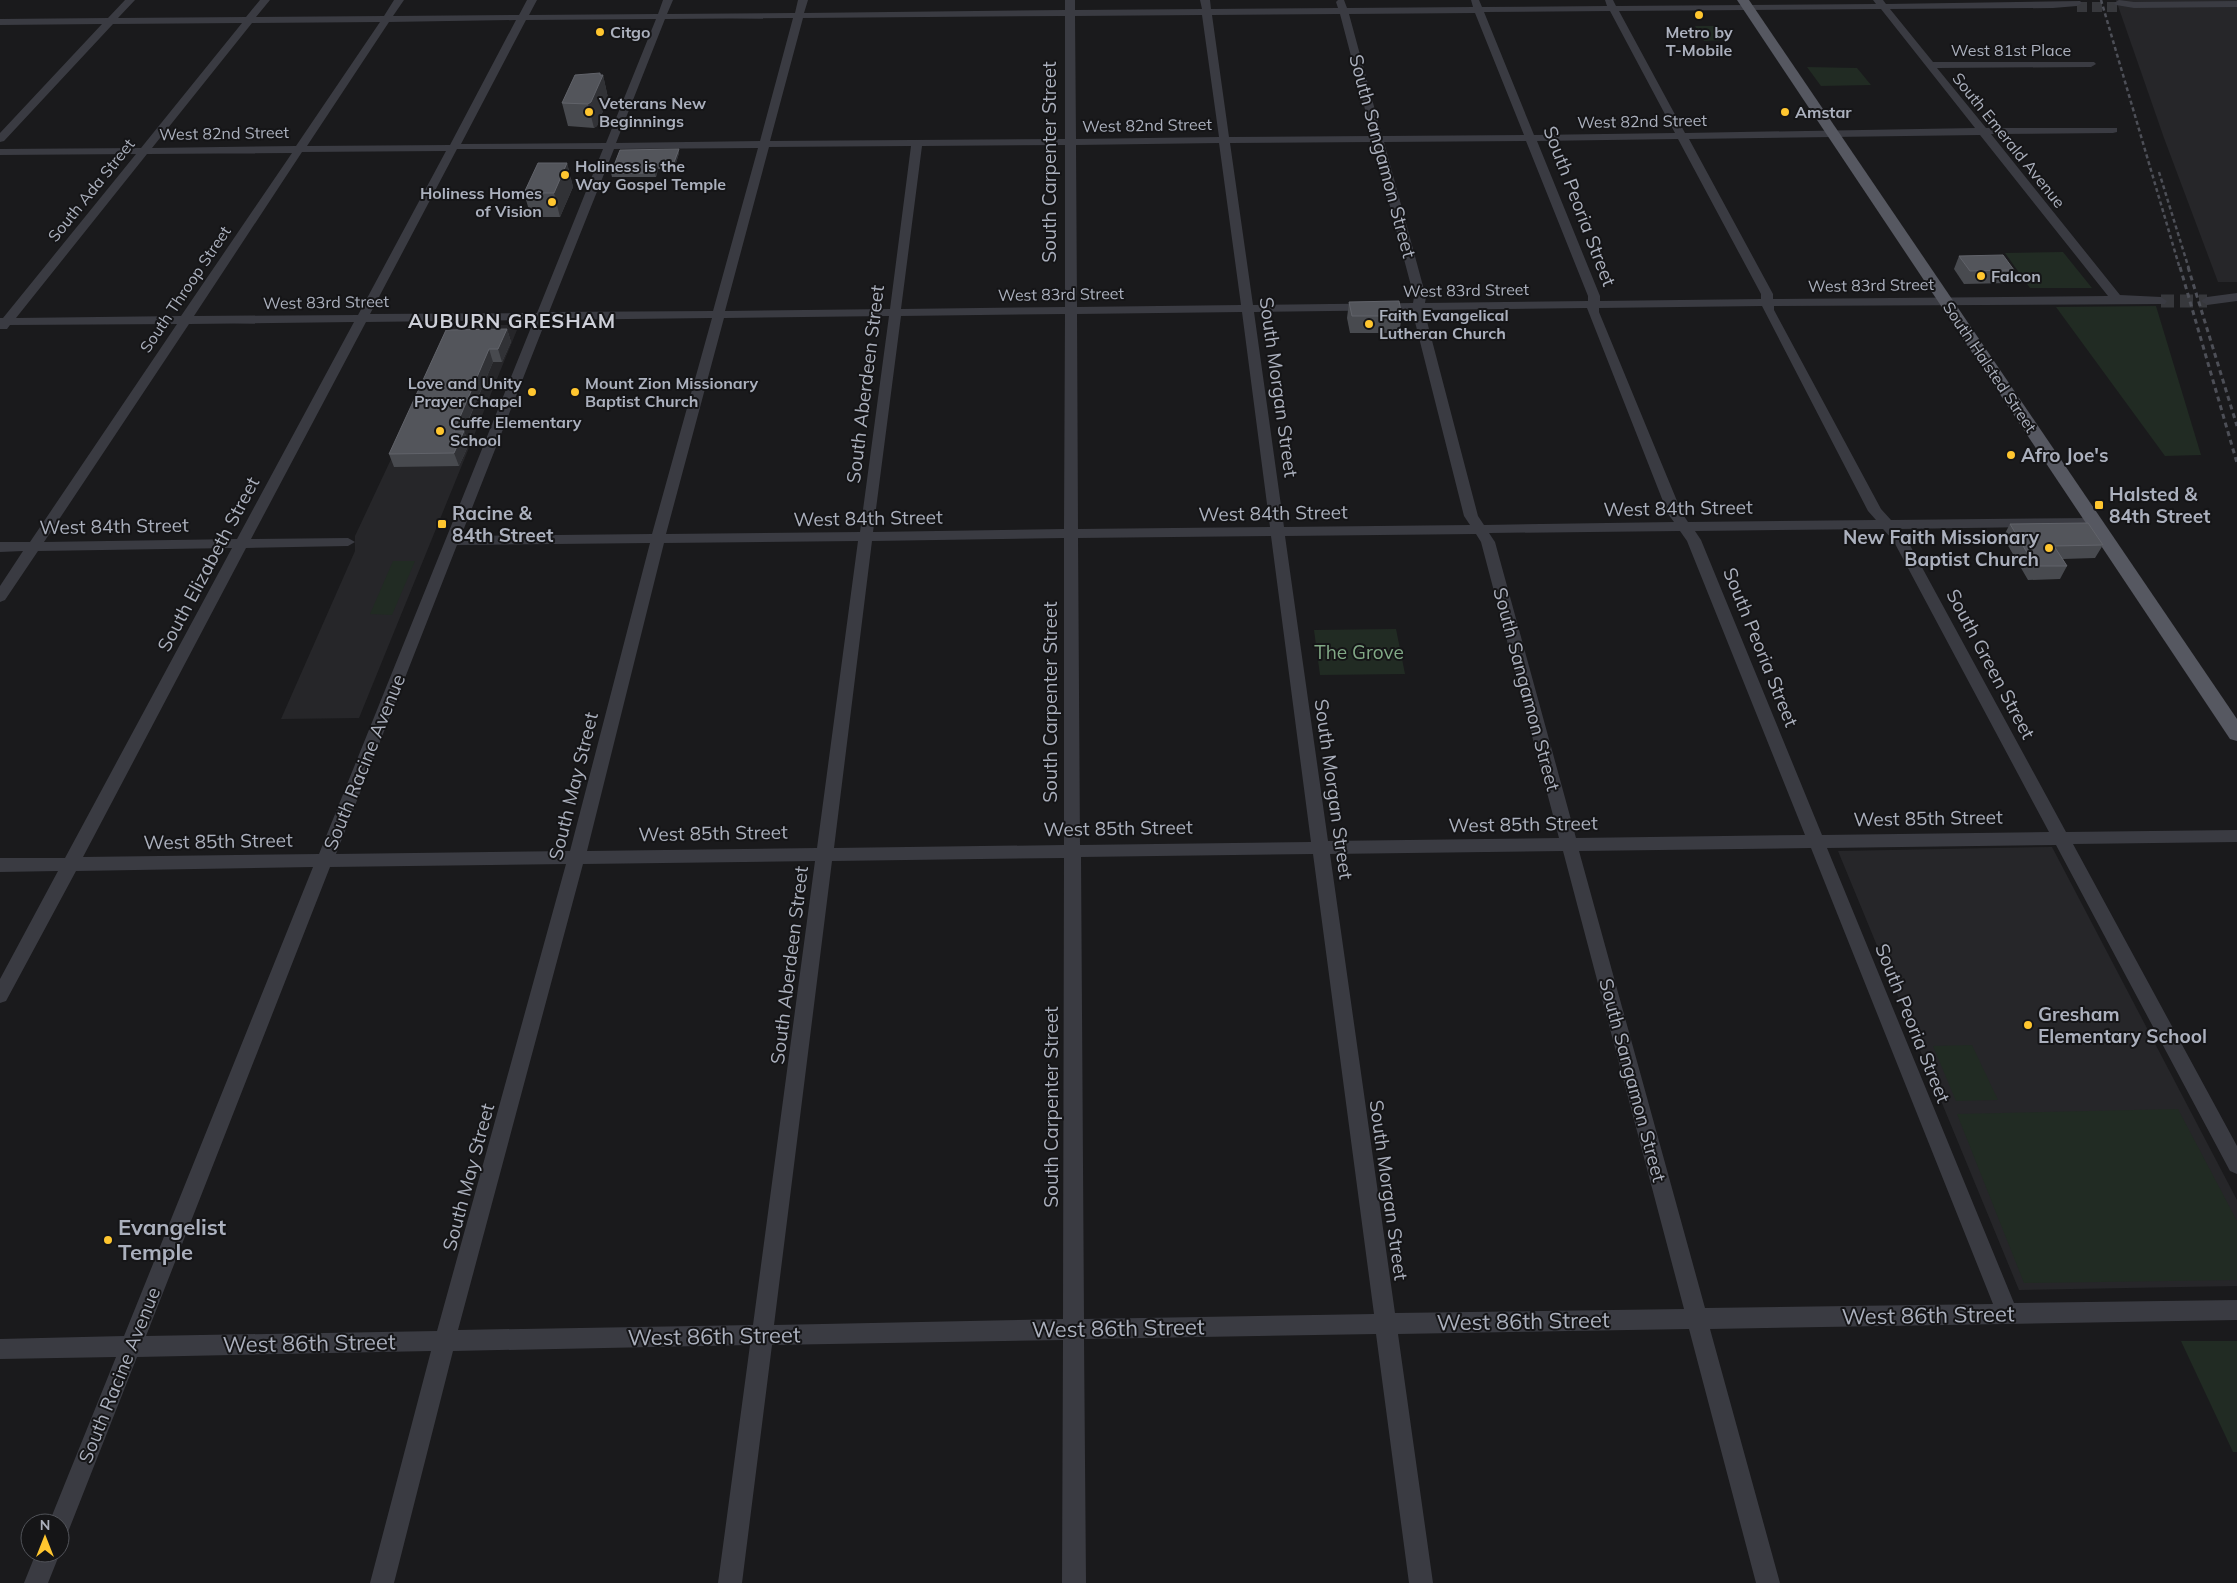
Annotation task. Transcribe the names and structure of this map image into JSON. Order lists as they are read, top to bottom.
{
  "streets": {
    "main road": ["South Halsted Street"],
    "street": [
      "West 81st Place",
      "West 82nd Street",
      "South Emerald Avenue",
      "South Sangamon Street",
      "South Carpenter Street",
      "South Ada Street",
      "South Peoria Street",
      "West 83rd Street",
      "South Throop Street",
      "South Aberdeen Street",
      "South Morgan Street",
      "West 84th Street",
      "South Elizabeth Street",
      "South Green Street",
      "South Racine Avenue",
      "South May Street",
      "West 85th Street",
      "West 86th Street"
    ]
  },
  "crossings": [
    ["West 81st Place", "South Emerald Avenue"],
    ["West 82nd Street", "South Emerald Avenue"],
    ["West 82nd Street", "South Sangamon Street"],
    ["West 82nd Street", "South Carpenter Street"],
    ["West 82nd Street", "South Ada Street"],
    ["West 82nd Street", "South Peoria Street"],
    ["West 82nd Street", "South Throop Street"],
    ["West 82nd Street", "South Halsted Street"],
    ["West 82nd Street", "South Aberdeen Street"],
    ["West 82nd Street", "South Morgan Street"],
    ["West 82nd Street", "South Elizabeth Street"],
    ["West 82nd Street", "South Green Street"],
    ["West 82nd Street", "South Racine Avenue"],
    ["West 82nd Street", "South May Street"],
    ["South Emerald Avenue", "West 83rd Street"],
    ["South Sangamon Street", "West 83rd Street"],
    ["South Sangamon Street", "West 84th Street"],
    ["South Sangamon Street", "West 85th Street"],
    ["South Sangamon Street", "West 86th Street"],
    ["South Carpenter Street", "West 83rd Street"],
    ["South Carpenter Street", "West 84th Street"],
    ["South Carpenter Street", "West 85th Street"],
    ["South Carpenter Street", "West 86th Street"],
    ["South Ada Street", "West 83rd Street"],
    ["South Peoria Street", "West 83rd Street"],
    ["South Peoria Street", "West 84th Street"],
    ["South Peoria Street", "West 85th Street"],
    ["South Peoria Street", "West 86th Street"],
    ["West 83rd Street", "South Throop Street"],
    ["West 83rd Street", "South Halsted Street"],
    ["West 83rd Street", "South Aberdeen Street"],
    ["West 83rd Street", "South Morgan Street"],
    ["West 83rd Street", "South Elizabeth Street"],
    ["West 83rd Street", "South Green Street"],
    ["West 83rd Street", "South Racine Avenue"],
    ["West 83rd Street", "South May Street"],
    ["South Throop Street", "West 84th Street"],
    ["South Halsted Street", "West 84th Street"],
    ["South Aberdeen Street", "West 84th Street"],
    ["South Aberdeen Street", "West 85th Street"],
    ["South Aberdeen Street", "West 86th Street"],
    ["South Morgan Street", "West 84th Street"],
    ["South Morgan Street", "West 85th Street"],
    ["South Morgan Street", "West 86th Street"],
    ["West 84th Street", "South Elizabeth Street"],
    ["West 84th Street", "South Green Street"],
    ["West 84th Street", "South Racine Avenue"],
    ["West 84th Street", "South May Street"],
    ["South Elizabeth Street", "West 85th Street"],
    ["South Green Street", "West 85th Street"],
    ["South Racine Avenue", "West 85th Street"],
    ["South Racine Avenue", "West 86th Street"],
    ["South May Street", "West 85th Street"],
    ["South May Street", "West 86th Street"]
  ],
  "districts": ["AUBURN GRESHAM"],
  "parks": ["The Grove"],
  "places": {
    "other": [
      "Metro by T-Mobile",
      "Citgo",
      "Veterans New Beginnings",
      "Amstar",
      "Holiness is the Way Gospel Temple",
      "Holiness Homes of Vision",
      "Falcon",
      "Faith Evangelical Lutheran Church",
      "Love and Unity Prayer Chapel",
      "Mount Zion Missionary Baptist Church",
      "Cuffe Elementary School",
      "Afro Joe's",
      "New Faith Missionary Baptist Church",
      "Gresham Elementary School",
      "Evangelist Temple"
    ],
    "transit": ["Halsted & 84th Street", "Racine & 84th Street"]
  },
  "north": "top"
}
